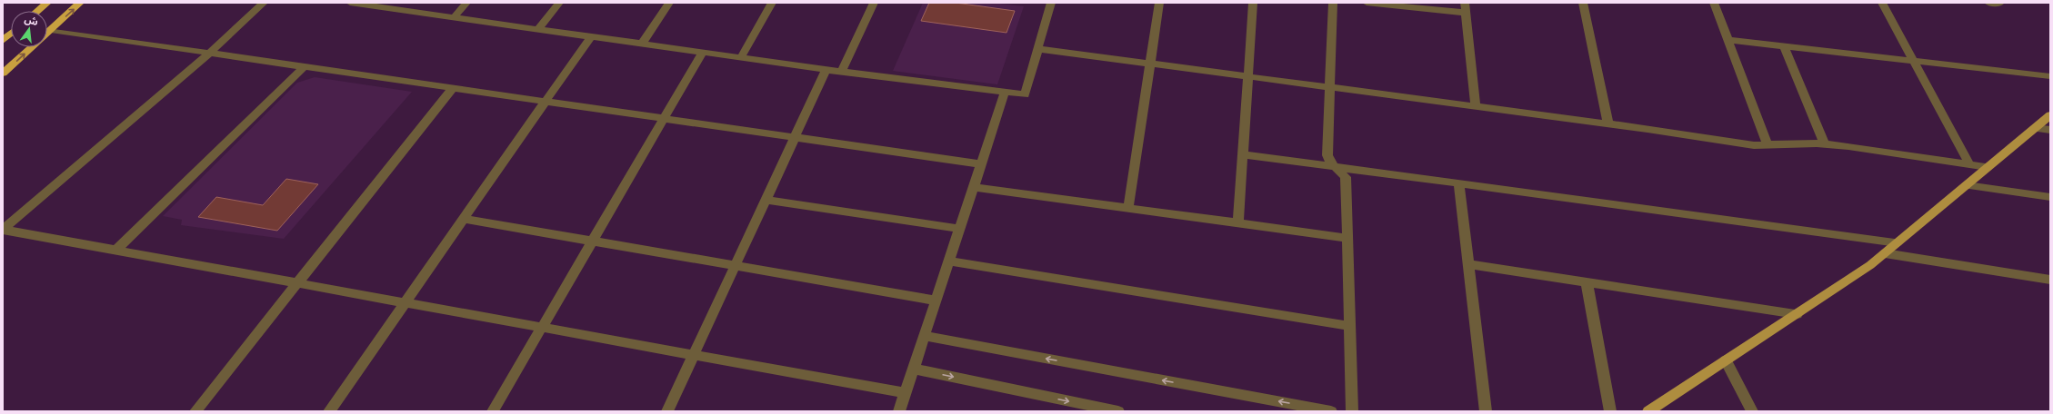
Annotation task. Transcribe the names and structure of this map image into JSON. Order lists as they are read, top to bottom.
{
  "north": "top"
}
